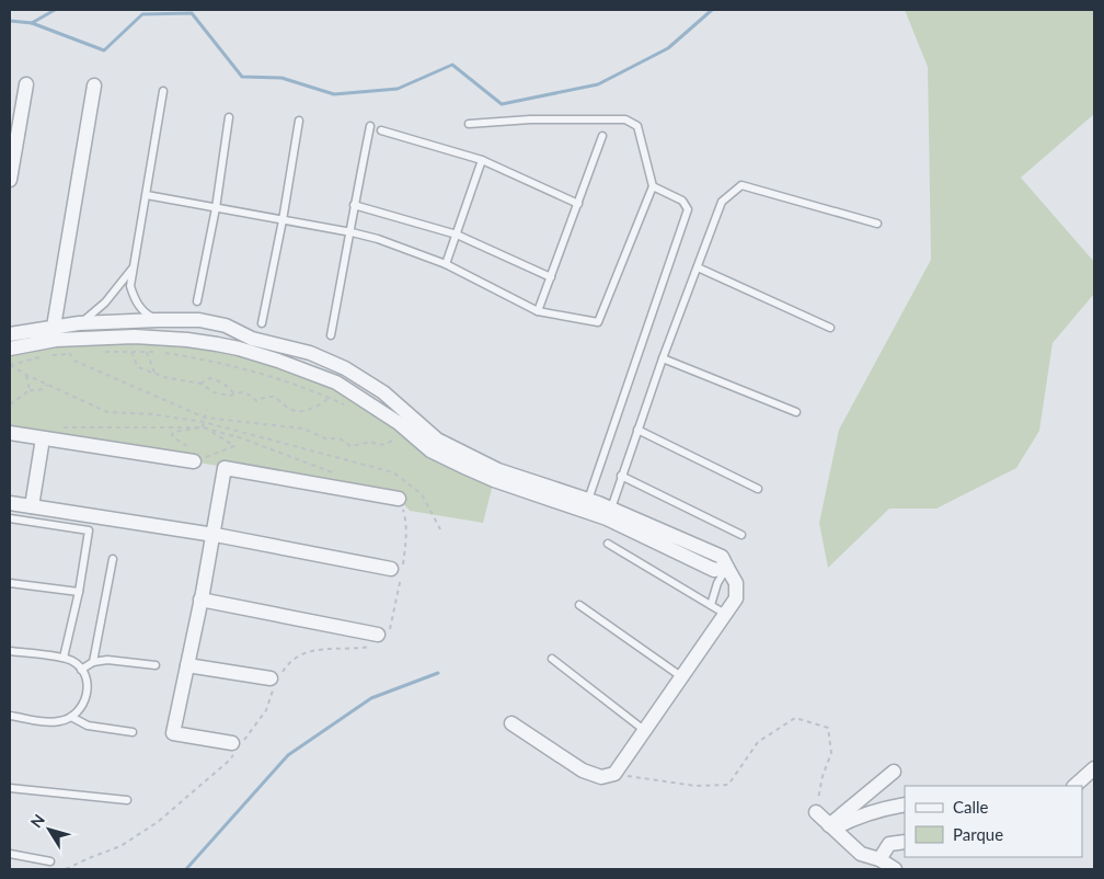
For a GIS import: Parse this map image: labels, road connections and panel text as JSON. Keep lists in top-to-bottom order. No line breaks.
{"legend":["Calle","Parque"],"north":"top left"}
